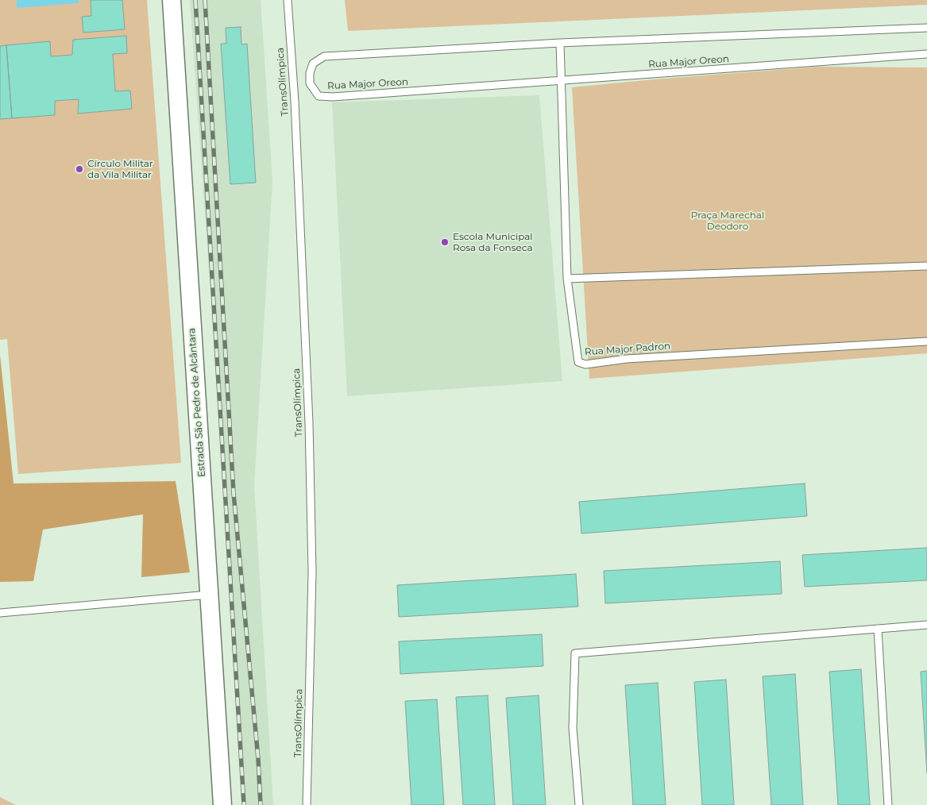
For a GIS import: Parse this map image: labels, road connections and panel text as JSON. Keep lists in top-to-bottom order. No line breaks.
{"streets":{"street":["Estrada São Pedro de Alcântara"],"lane":["Rua Major Oreon","TransOlímpica","Rua Major Padron"]},"crossings":[["Rua Major Oreon","Rua Major Padron"]],"parks":["Praça Marechal Deodoro"],"places":["Círculo Militar da Vila Militar","Escola Municipal Rosa da Fonseca"]}
